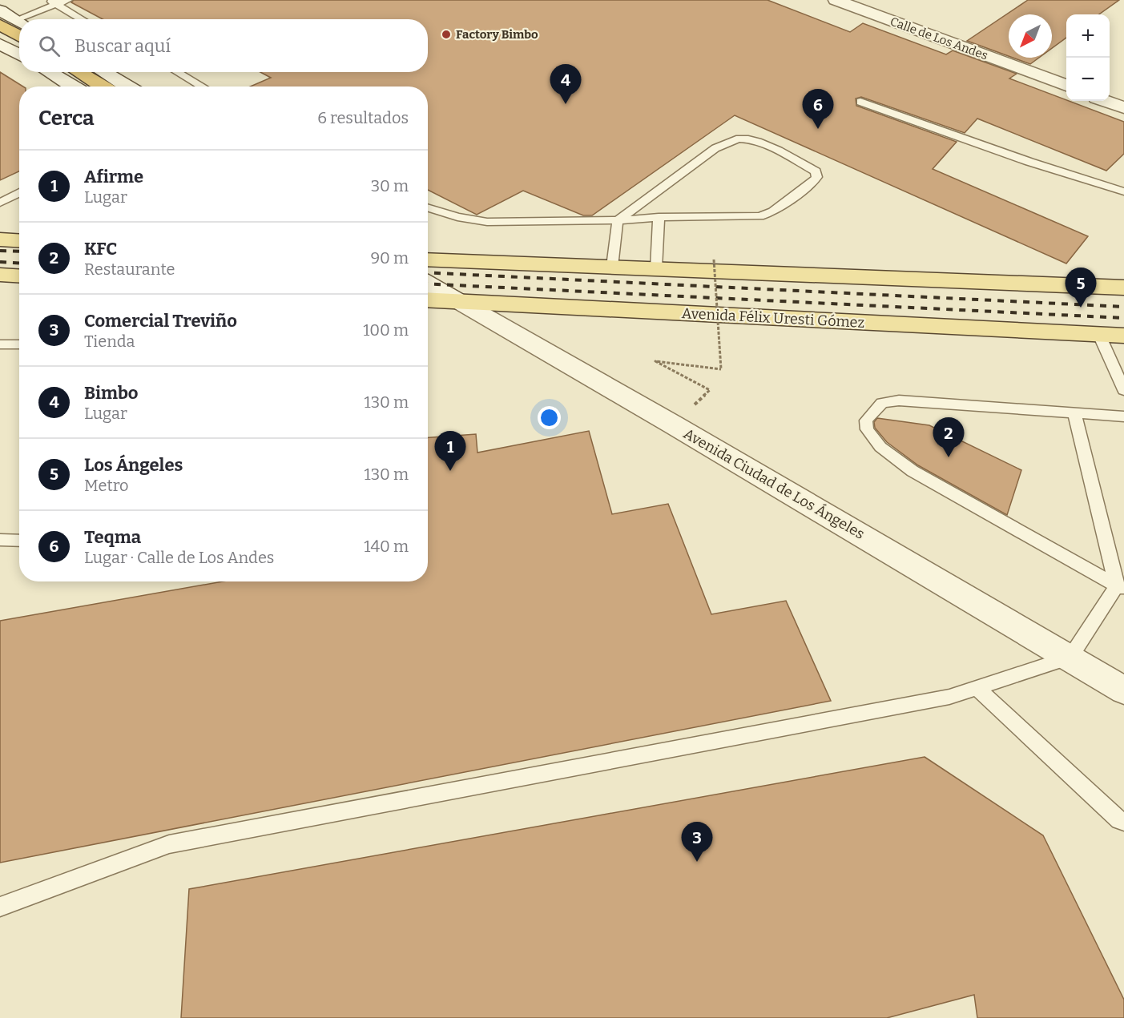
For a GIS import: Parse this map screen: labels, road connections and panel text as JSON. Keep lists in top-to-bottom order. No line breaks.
{"streets":{"main road":["Avenida Félix Uresti Gómez"],"street":["Calle de Los Andes","Avenida Ciudad de Los Ángeles"]},"crossings":[["Avenida Félix Uresti Gómez","Avenida Ciudad de Los Ángeles"]],"places":["Factory Bimbo"],"north":"bottom left","page":{"map_buttons":["+","−"],"search":"Buscar aquí","pins":["4","6","5","2","1","3"],"heading":["Cerca","6 resultados"],"list":[{"mark":"1","name":"Afirme","note":"Lugar","value":"30 m"},{"mark":"2","name":"KFC","note":"Restaurante","value":"90 m"},{"mark":"3","name":"Comercial Treviño","note":"Tienda","value":"100 m"},{"mark":"4","name":"Bimbo","note":"Lugar","value":"130 m"},{"mark":"5","name":"Los Ángeles","note":"Metro","value":"130 m"},{"mark":"6","name":"Teqma","note":"Lugar · Calle de Los Andes","value":"140 m"}]}}
